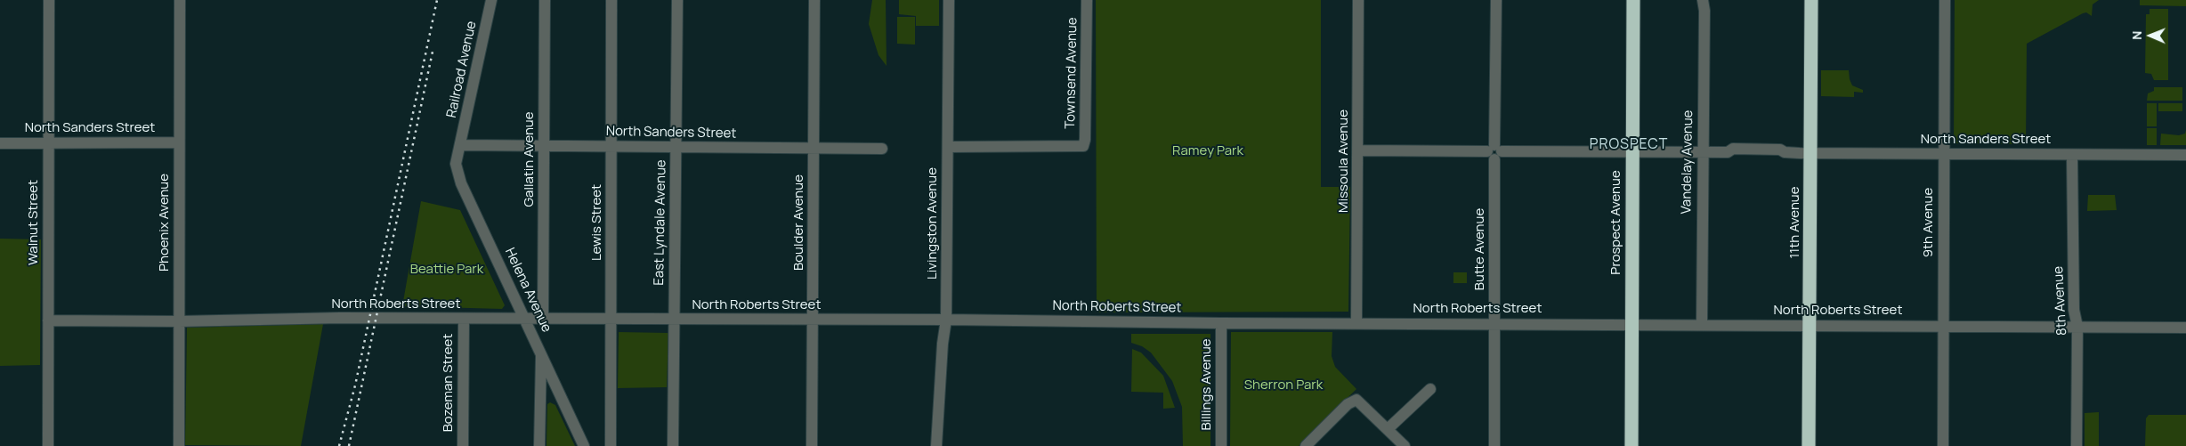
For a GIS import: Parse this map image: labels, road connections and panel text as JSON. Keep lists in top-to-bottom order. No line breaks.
{"streets":{"highway":["Prospect Avenue","11th Avenue"],"street":["Railroad Avenue","Townsend Avenue","North Sanders Street","Gallatin Avenue","Missoula Avenue","Vandelay Avenue","Walnut Street","Phoenix Avenue","Lewis Street","East Lyndale Avenue","Boulder Avenue","9th Avenue","Livingston Avenue","Butte Avenue","Helena Avenue","8th Avenue","North Roberts Street","Bozeman Street","Billings Avenue"]},"crossings":[["Railroad Avenue","North Sanders Street"],["Railroad Avenue","Helena Avenue"],["Townsend Avenue","Livingston Avenue"],["North Sanders Street","Gallatin Avenue"],["North Sanders Street","Missoula Avenue"],["North Sanders Street","Vandelay Avenue"],["North Sanders Street","Walnut Street"],["North Sanders Street","Phoenix Avenue"],["North Sanders Street","Lewis Street"],["North Sanders Street","East Lyndale Avenue"],["North Sanders Street","Boulder Avenue"],["North Sanders Street","Prospect Avenue"],["North Sanders Street","11th Avenue"],["North Sanders Street","9th Avenue"],["North Sanders Street","Butte Avenue"],["North Sanders Street","Helena Avenue"],["North Sanders Street","8th Avenue"],["Gallatin Avenue","North Roberts Street"],["Missoula Avenue","North Roberts Street"],["Vandelay Avenue","North Roberts Street"],["Walnut Street","North Roberts Street"],["Phoenix Avenue","North Roberts Street"],["Lewis Street","North Roberts Street"],["East Lyndale Avenue","North Roberts Street"],["Boulder Avenue","North Roberts Street"],["Prospect Avenue","North Roberts Street"],["11th Avenue","North Roberts Street"],["9th Avenue","North Roberts Street"],["Livingston Avenue","North Roberts Street"],["Butte Avenue","North Roberts Street"],["Helena Avenue","North Roberts Street"],["8th Avenue","North Roberts Street"],["North Roberts Street","Bozeman Street"],["North Roberts Street","Billings Avenue"]],"districts":["PROSPECT"],"parks":["Ramey Park","Beattie Park","Sherron Park"],"north":"left"}
